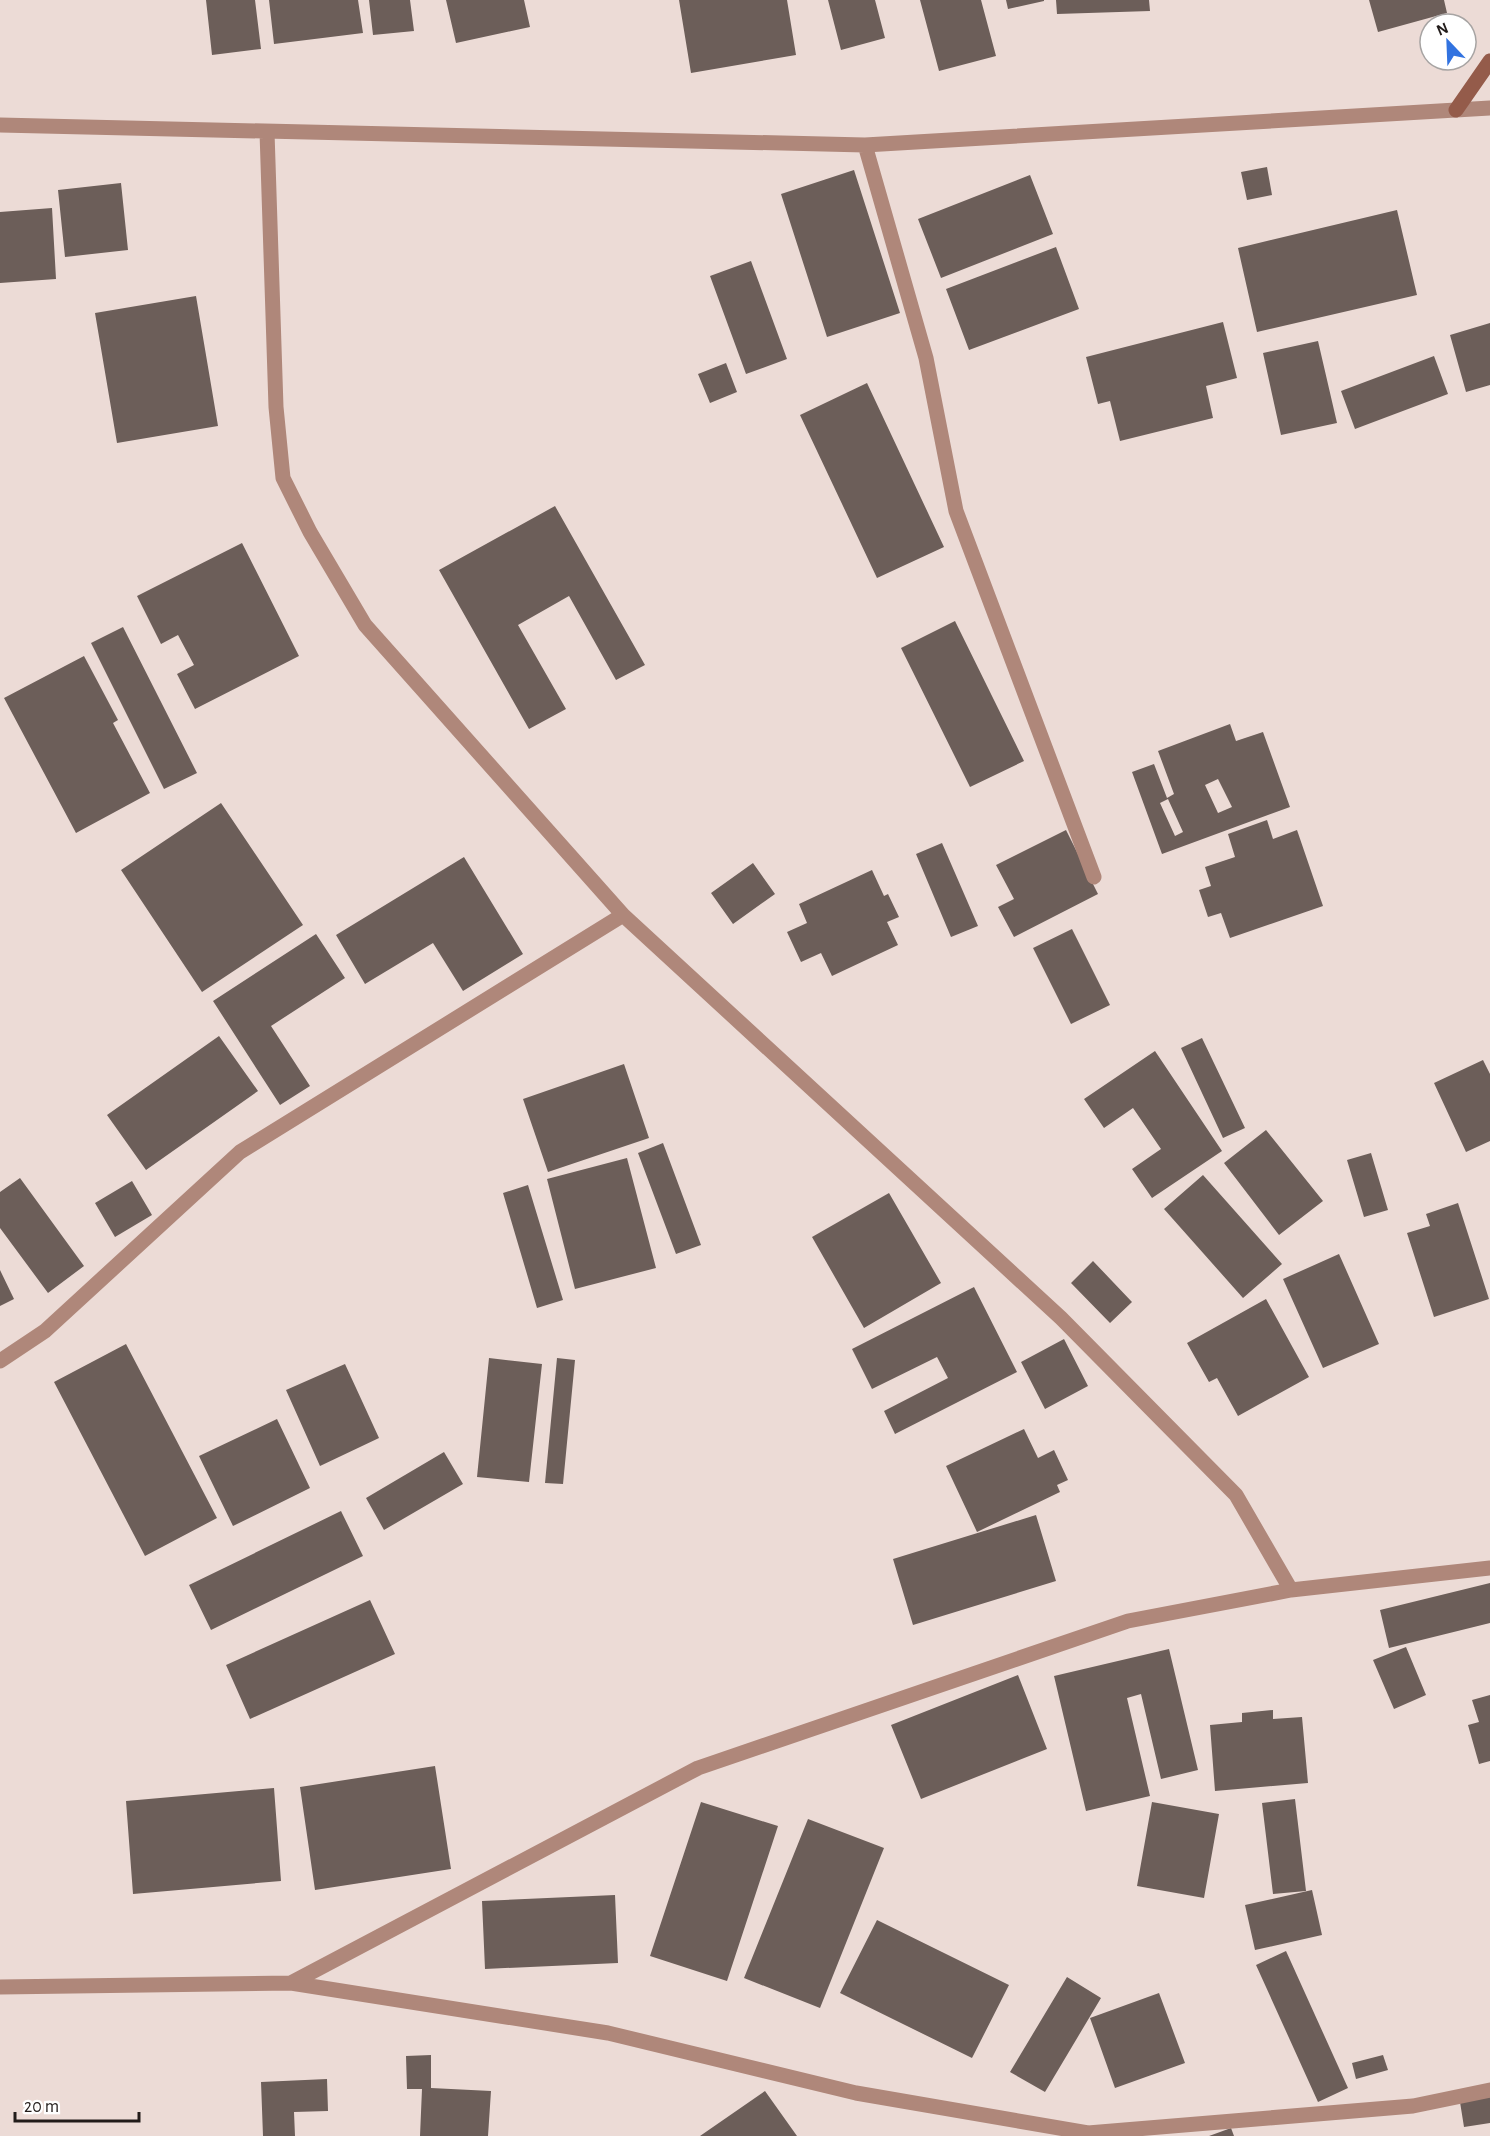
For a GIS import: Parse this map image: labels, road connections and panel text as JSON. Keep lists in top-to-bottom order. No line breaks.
{"scale_bar":"20 m","north":"top left"}
